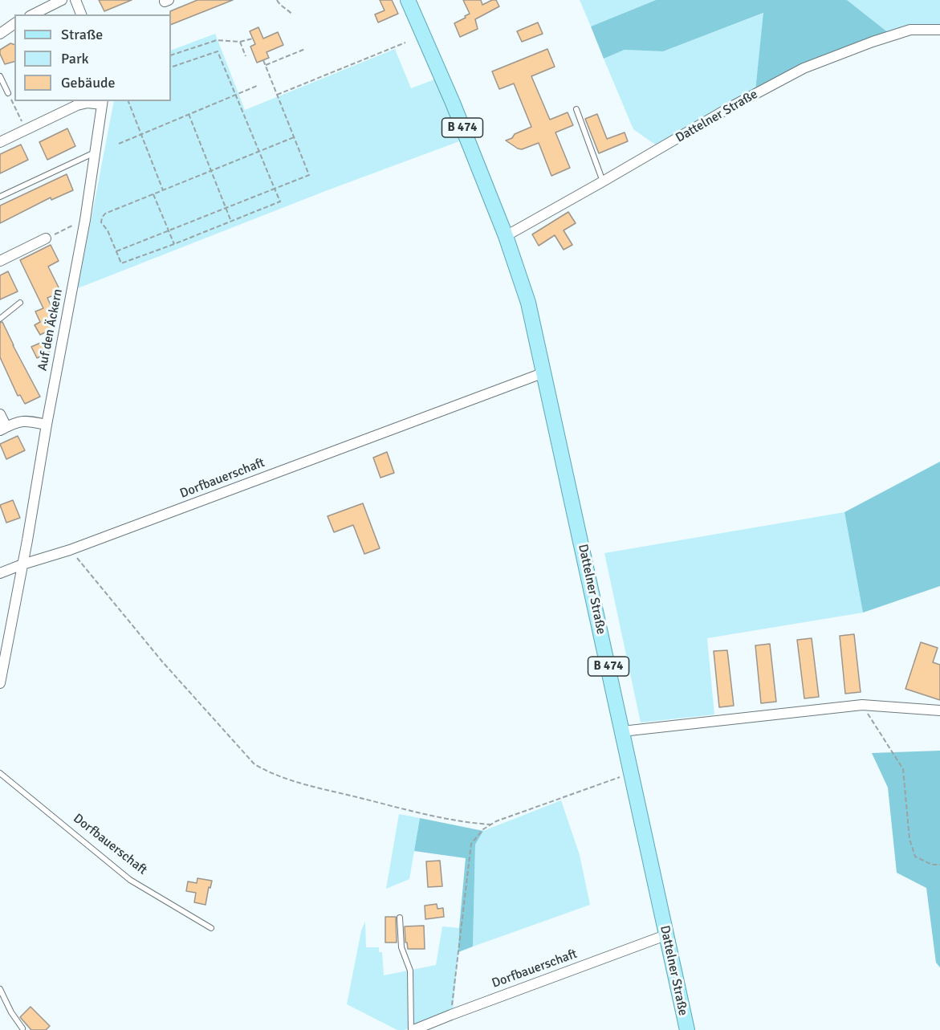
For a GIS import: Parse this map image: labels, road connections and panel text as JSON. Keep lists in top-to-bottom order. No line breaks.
{"streets":{"main road":["Dattelner Straße","B 474"],"street":["Auf den Äckern","Dorfbauerschaft"]},"crossings":[["Dattelner Straße","Dorfbauerschaft"],["Auf den Äckern","Dorfbauerschaft"]],"legend":["Straße","Park","Gebäude"]}
